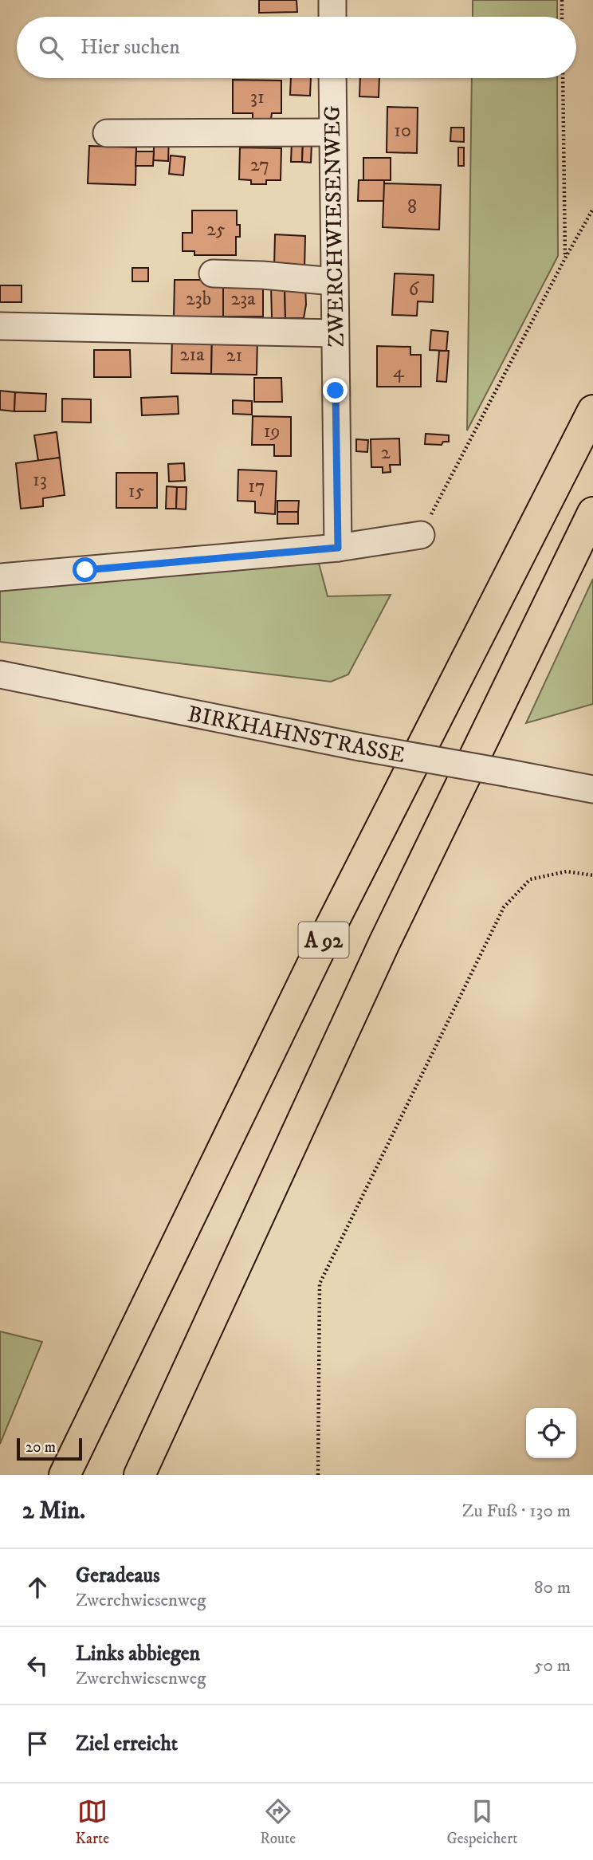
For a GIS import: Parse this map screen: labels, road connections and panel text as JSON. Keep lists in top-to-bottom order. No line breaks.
{"streets":{"highway":["A 92"],"street":["ZWERCHWIESENWEG","BIRKHAHNSTRASSE"]},"house_numbers":["31","10","27","8","25","6","23b","23a","21a","21","4","19","2","13","17","15"],"scale_bar":"20 m","page":{"search":"Hier suchen","scale":"20 m","heading":["2 Min.","Zu Fuß · 130 m"],"list":[["Geradeaus","Zwerchwiesenweg","80 m"],["Links abbiegen","Zwerchwiesenweg","50 m"],"Ziel erreicht"],"nav":["Karte","Route","Gespeichert"]}}
